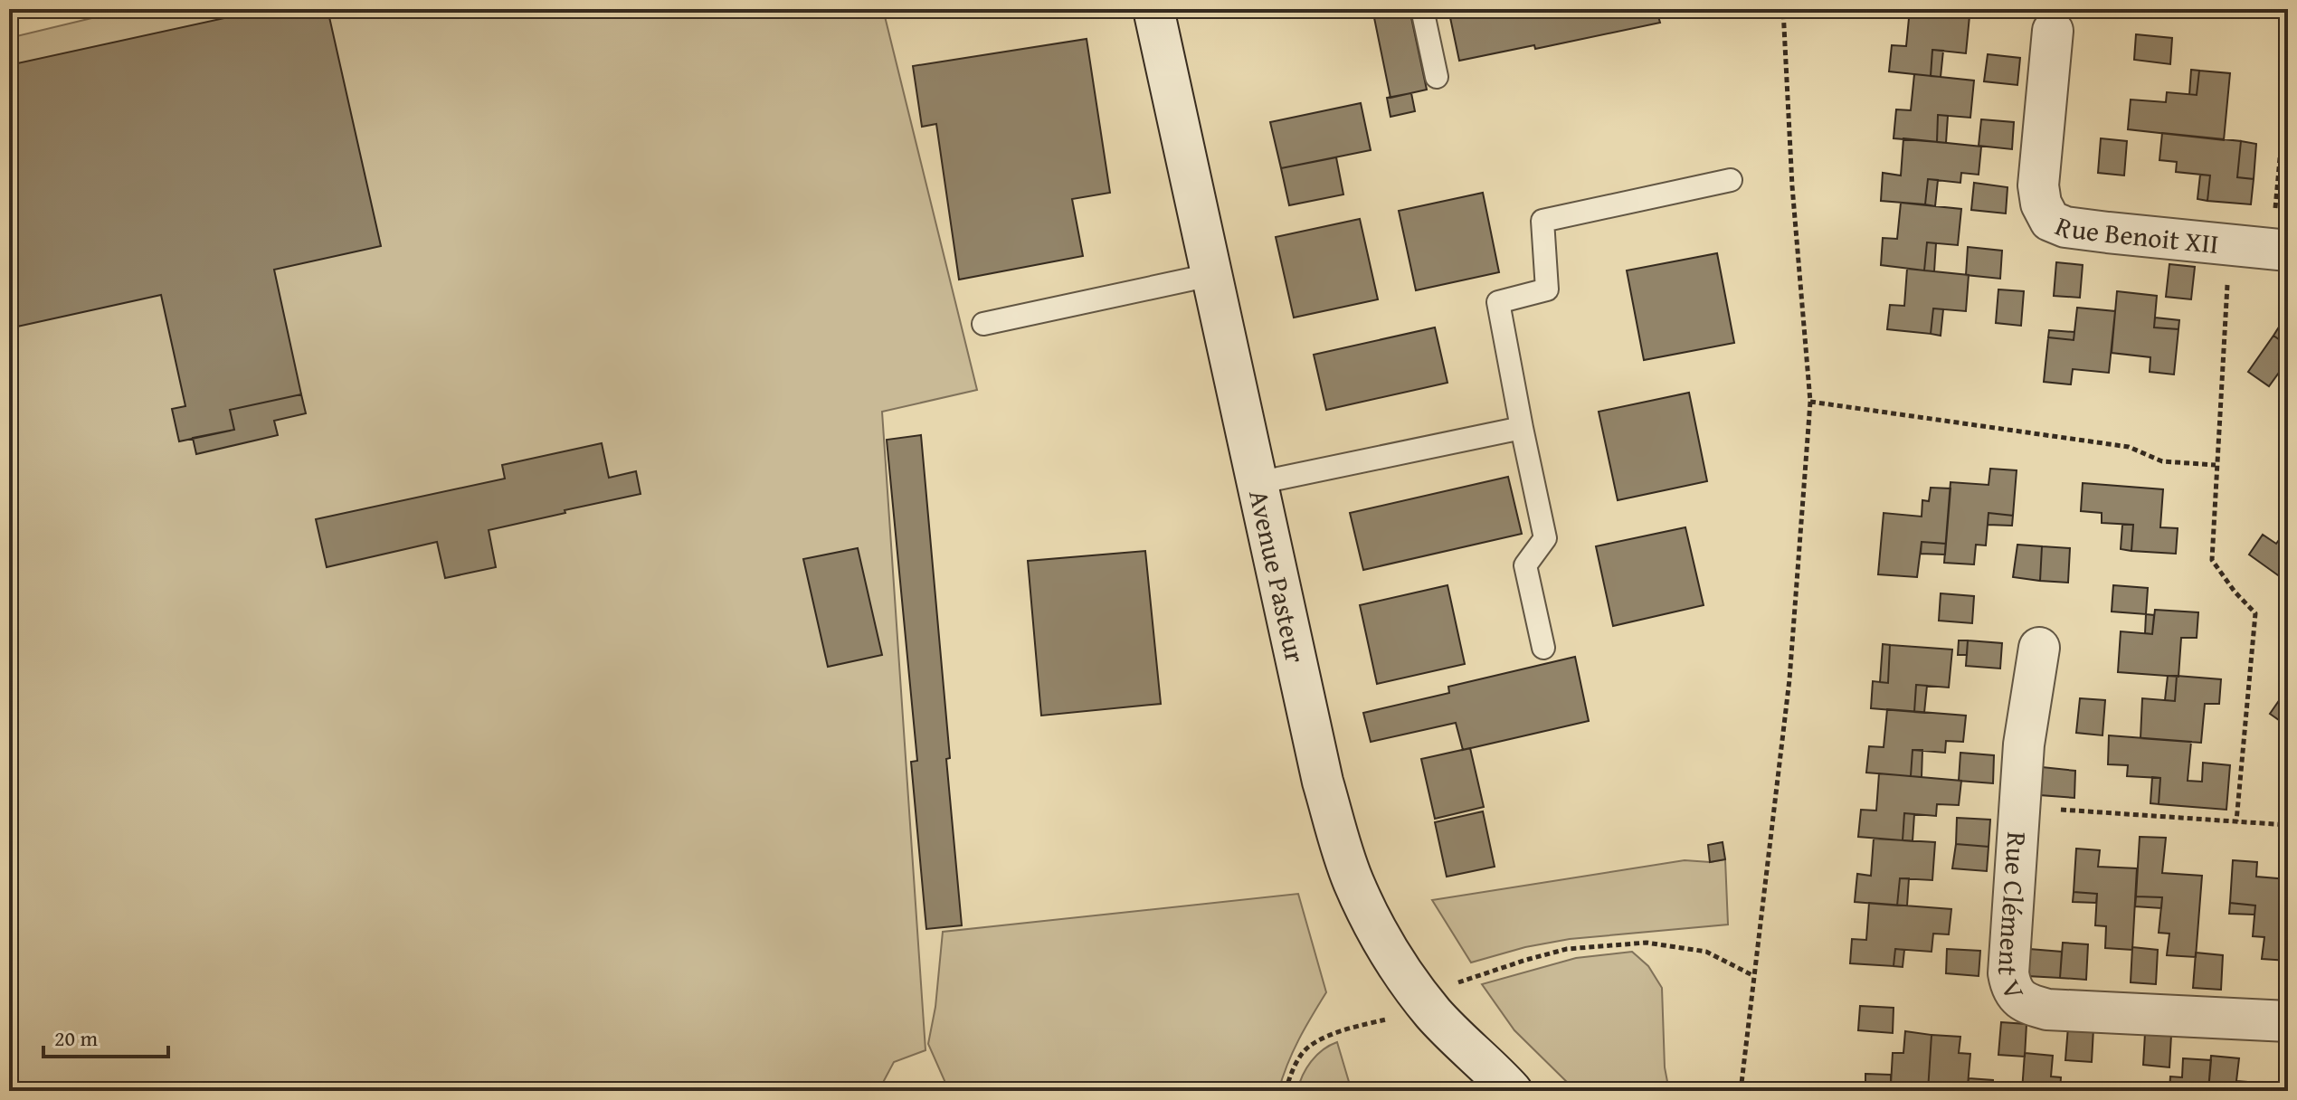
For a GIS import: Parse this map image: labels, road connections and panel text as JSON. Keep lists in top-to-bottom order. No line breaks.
{"streets":{"main road":["Rue Benoit XII","Avenue Pasteur","Rue Clément V"]},"scale_bar":"20 m"}
